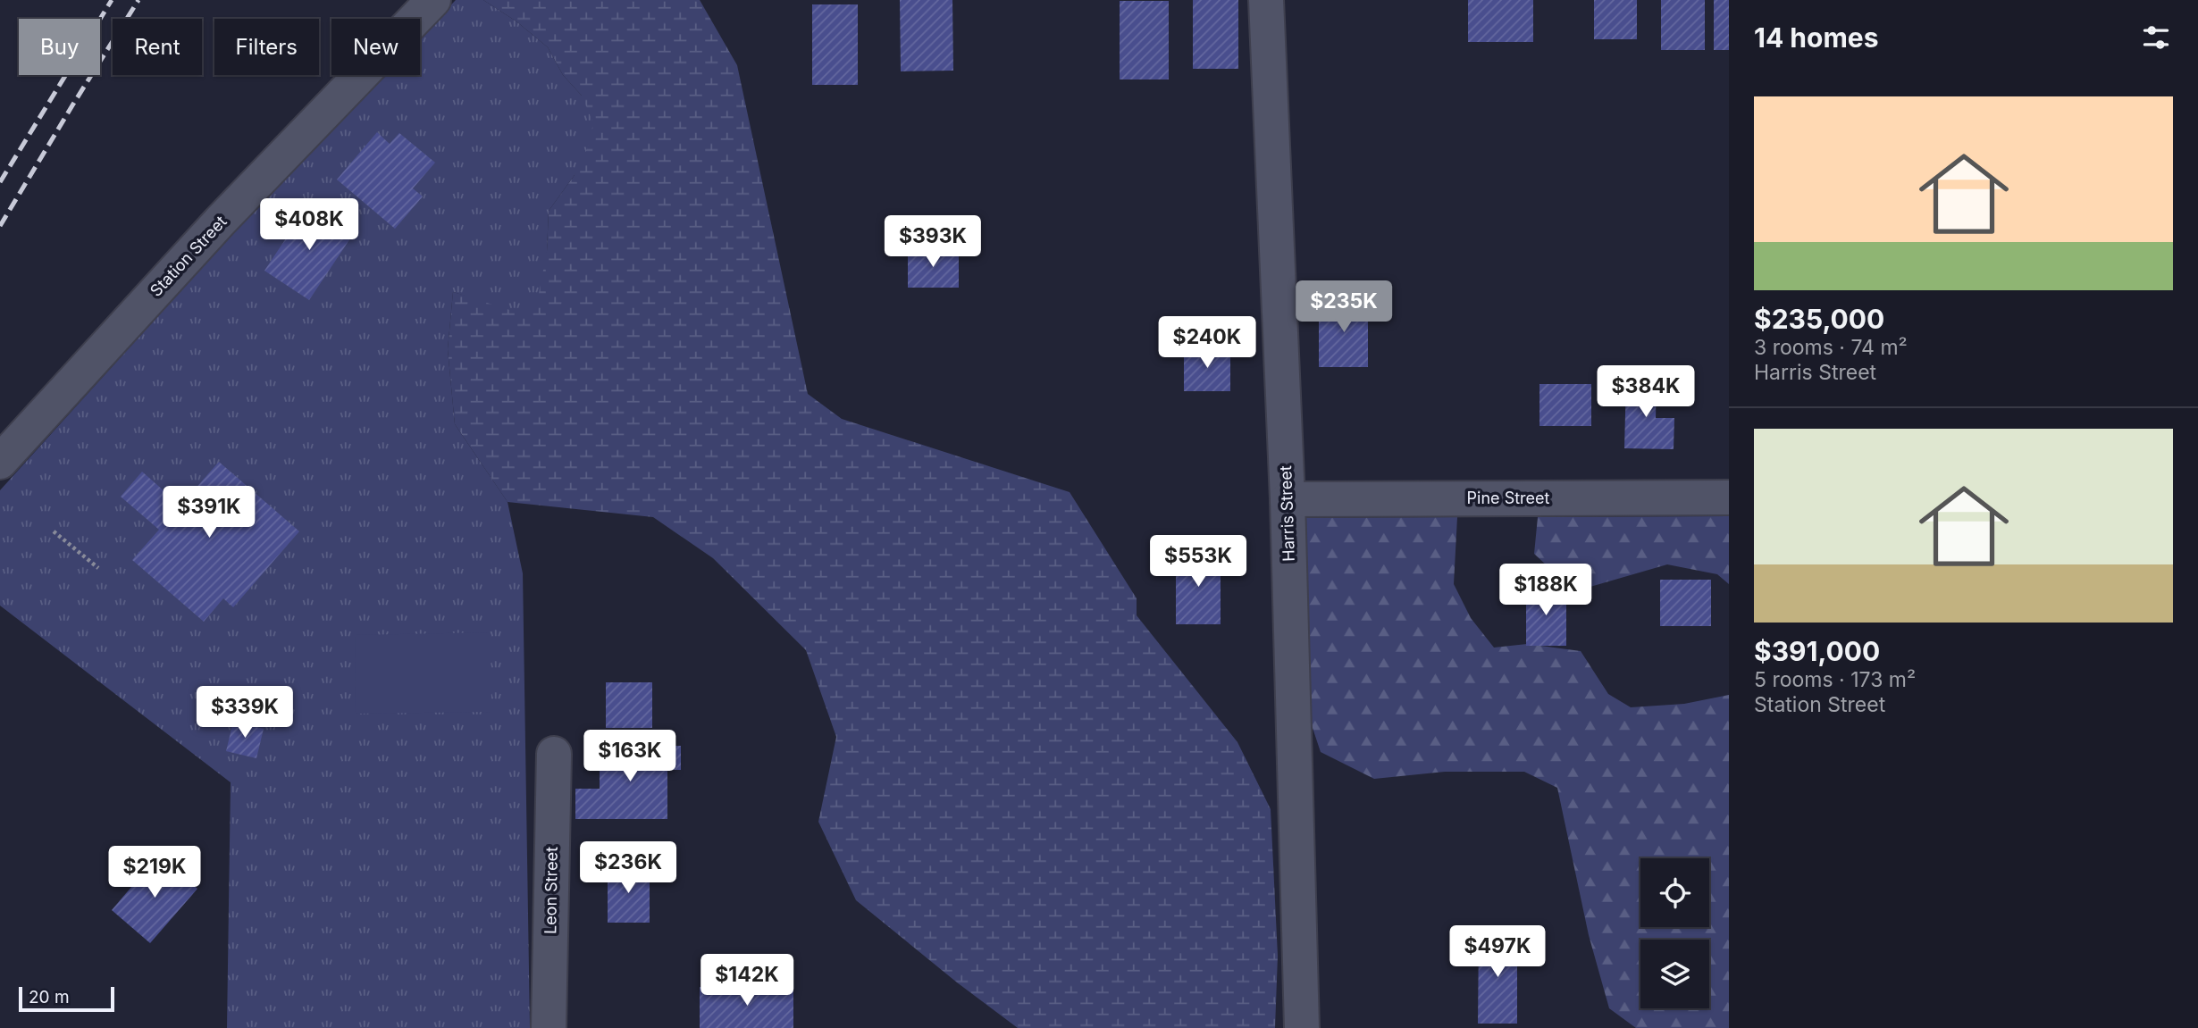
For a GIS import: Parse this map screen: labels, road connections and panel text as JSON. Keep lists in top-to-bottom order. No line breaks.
{"streets":{"street":["Station Street","Pine Street","Harris Street","Leon Street"]},"crossings":[["Pine Street","Harris Street"]],"scale_bar":"20 m","page":{"heading":"14 homes","chip":["Buy","Rent","Filters","New"],"list":[{"name":"$235,000","note":"3 rooms · 74 m² · Harris Street"},{"name":"$391,000","note":"5 rooms · 173 m² · Station Street"}],"price":["$408K","$393K","$235K","$240K","$384K","$391K","$553K","$188K","$339K","$163K","$236K","$219K","$497K","$142K"],"scale":"20 m"}}
